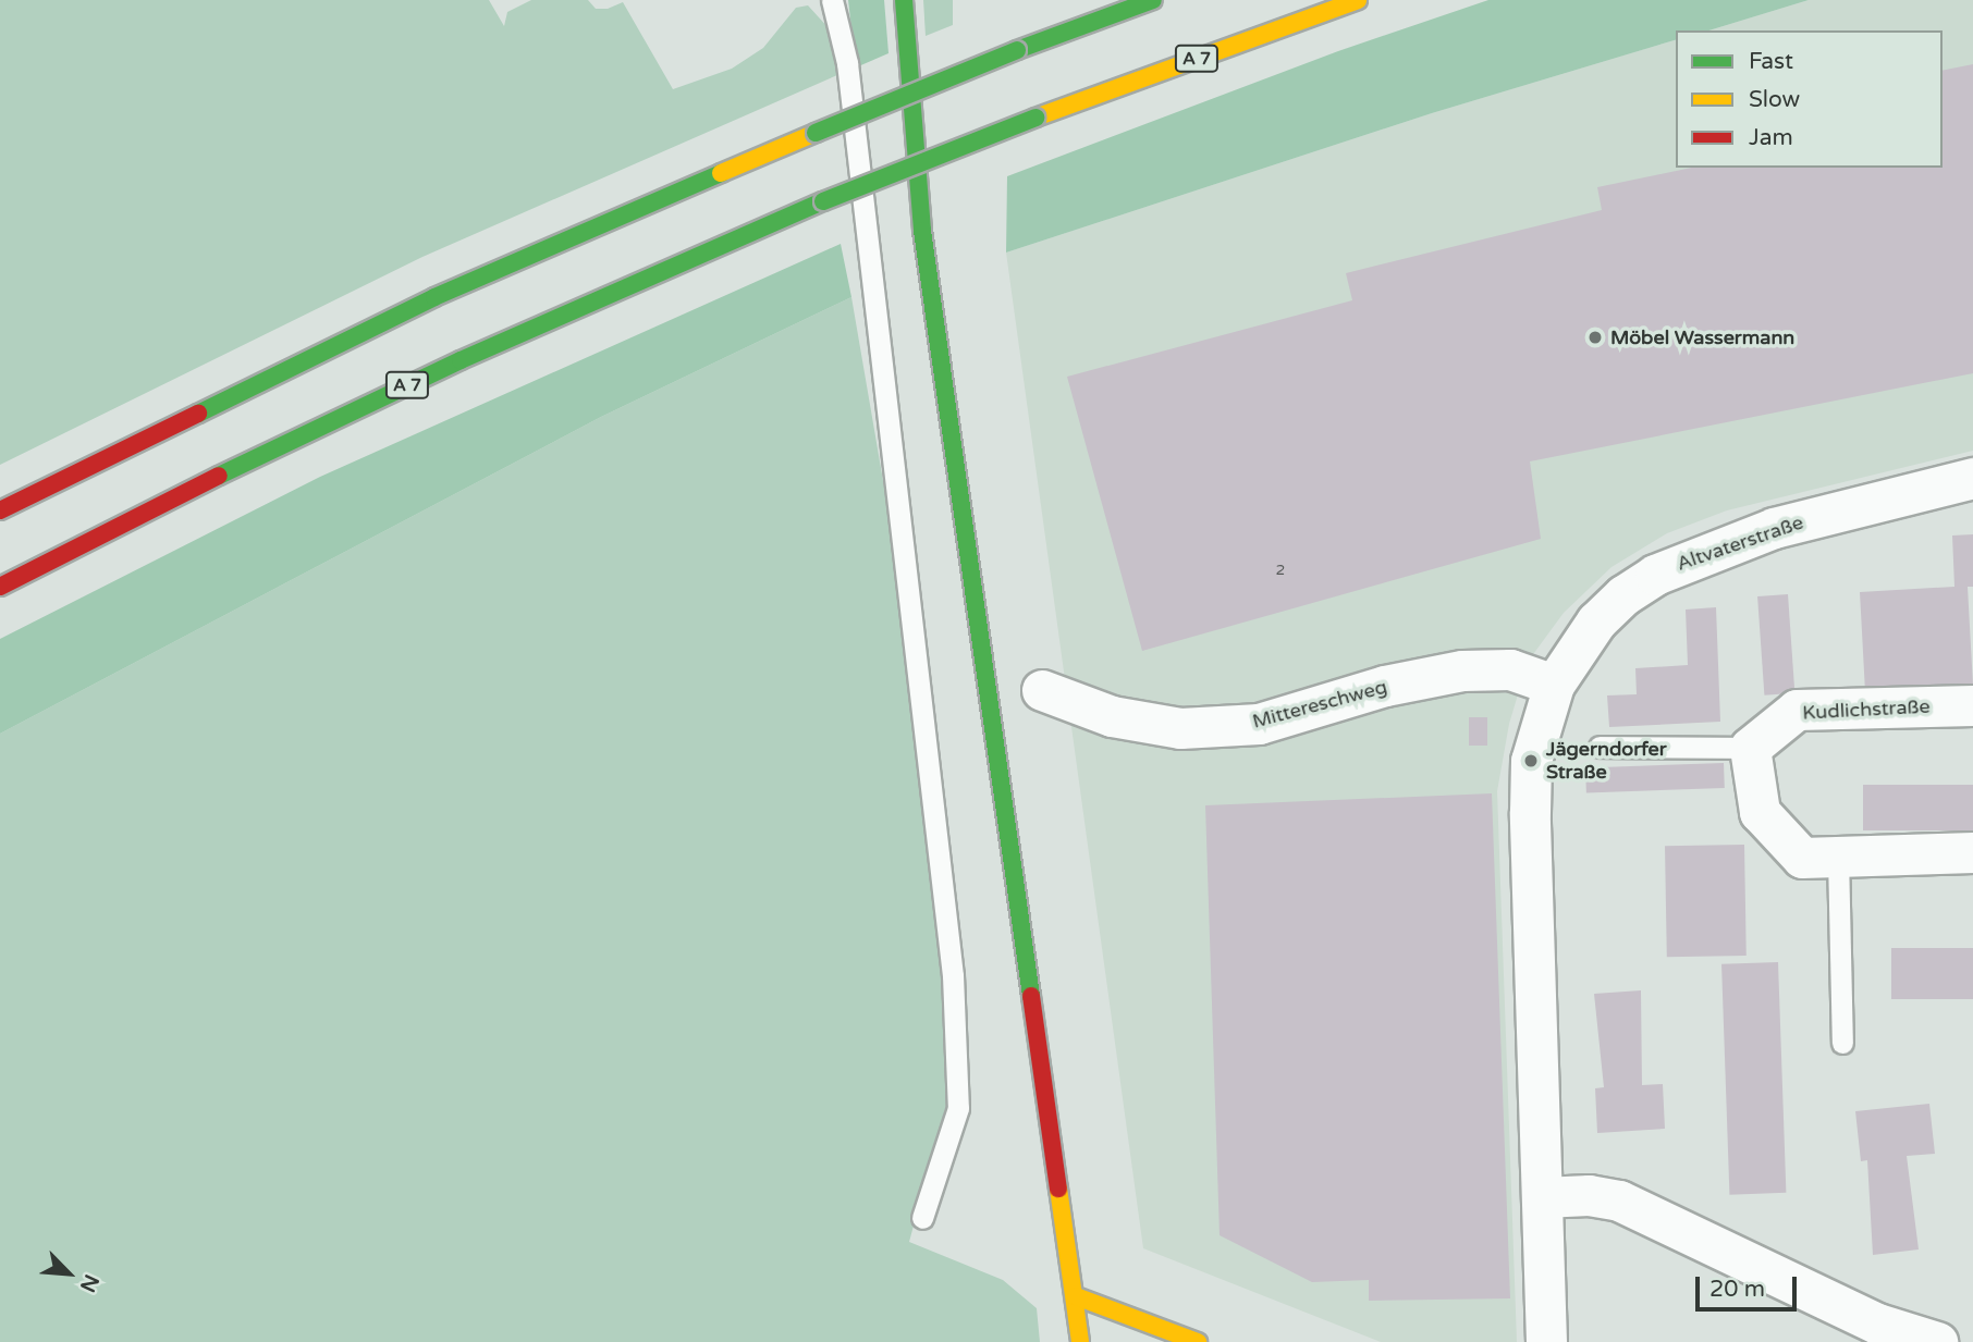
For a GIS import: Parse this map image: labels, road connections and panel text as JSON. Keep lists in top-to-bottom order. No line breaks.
{"streets":{"main road":["A 7"],"street":["Altvaterstraße","Mittereschweg","Kudlichstraße"]},"crossings":[["Altvaterstraße","Mittereschweg"]],"places":["Möbel Wassermann","Jägerndorfer Straße"],"house_numbers":["2"],"legend":["Fast","Slow","Jam"],"scale_bar":"20 m","north":"bottom right"}
